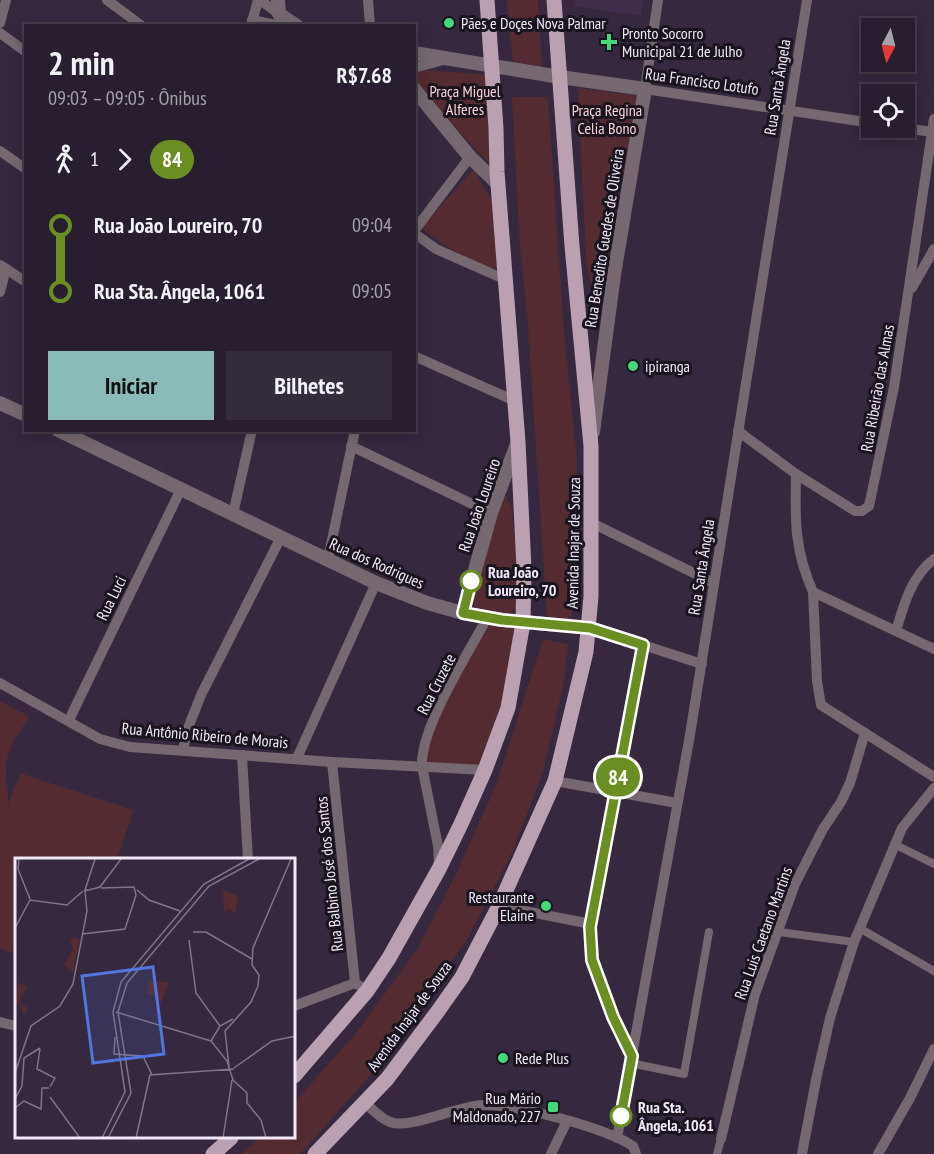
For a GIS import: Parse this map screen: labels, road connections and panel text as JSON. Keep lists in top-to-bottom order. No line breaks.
{"streets":{"main road":["Avenida Inajar de Souza"],"street":["Rua Francisco Lotufo","Rua Santa Ângela","Rua Benedito Guedes de Oliveira","Rua Ribeirão das Almas","Rua João Loureiro","Rua dos Rodrigues","Rua Luci","Rua Cruzete","Rua Antônio Ribeiro de Morais","Rua Balbino José dos Santos","Rua Luis Caetano Martins"]},"crossings":[["Rua Francisco Lotufo","Rua Santa Ângela"],["Rua Francisco Lotufo","Rua Benedito Guedes de Oliveira"],["Rua Francisco Lotufo","Avenida Inajar de Souza"],["Rua Santa Ângela","Rua Ribeirão das Almas"],["Rua Santa Ângela","Rua dos Rodrigues"],["Rua Benedito Guedes de Oliveira","Avenida Inajar de Souza"],["Rua João Loureiro","Rua dos Rodrigues"],["Avenida Inajar de Souza","Rua dos Rodrigues"],["Rua dos Rodrigues","Rua Luci"],["Rua dos Rodrigues","Rua Cruzete"],["Rua Luci","Rua Antônio Ribeiro de Morais"],["Rua Cruzete","Rua Antônio Ribeiro de Morais"],["Rua Antônio Ribeiro de Morais","Rua Balbino José dos Santos"]],"parks":["Praça Miguel Alferes","Praça Regina Celia Bono"],"places":{"other":["Pães e Doçes Nova Palmar","ipiranga","Rua João Loureiro, 70","Restaurante Elaine","Rede Plus","Rua Sta. Ângela, 1061"],"health":["Pronto Socorro Municipal 21 de Julho"],"transit":["Rua Mário Maldonado, 227"]},"lines":["bus line 84"],"north":"bottom","page":{"on_map":"84","heading":["2 min","09:03 – 09:05 · Ônibus","R$7.68"],"legs":["1","84"],"list":[{"name":"Rua João Loureiro, 70","value":"09:04"},{"name":"Rua Sta. Ângela, 1061","value":"09:05"}],"buttons":["Iniciar","Bilhetes"]}}
